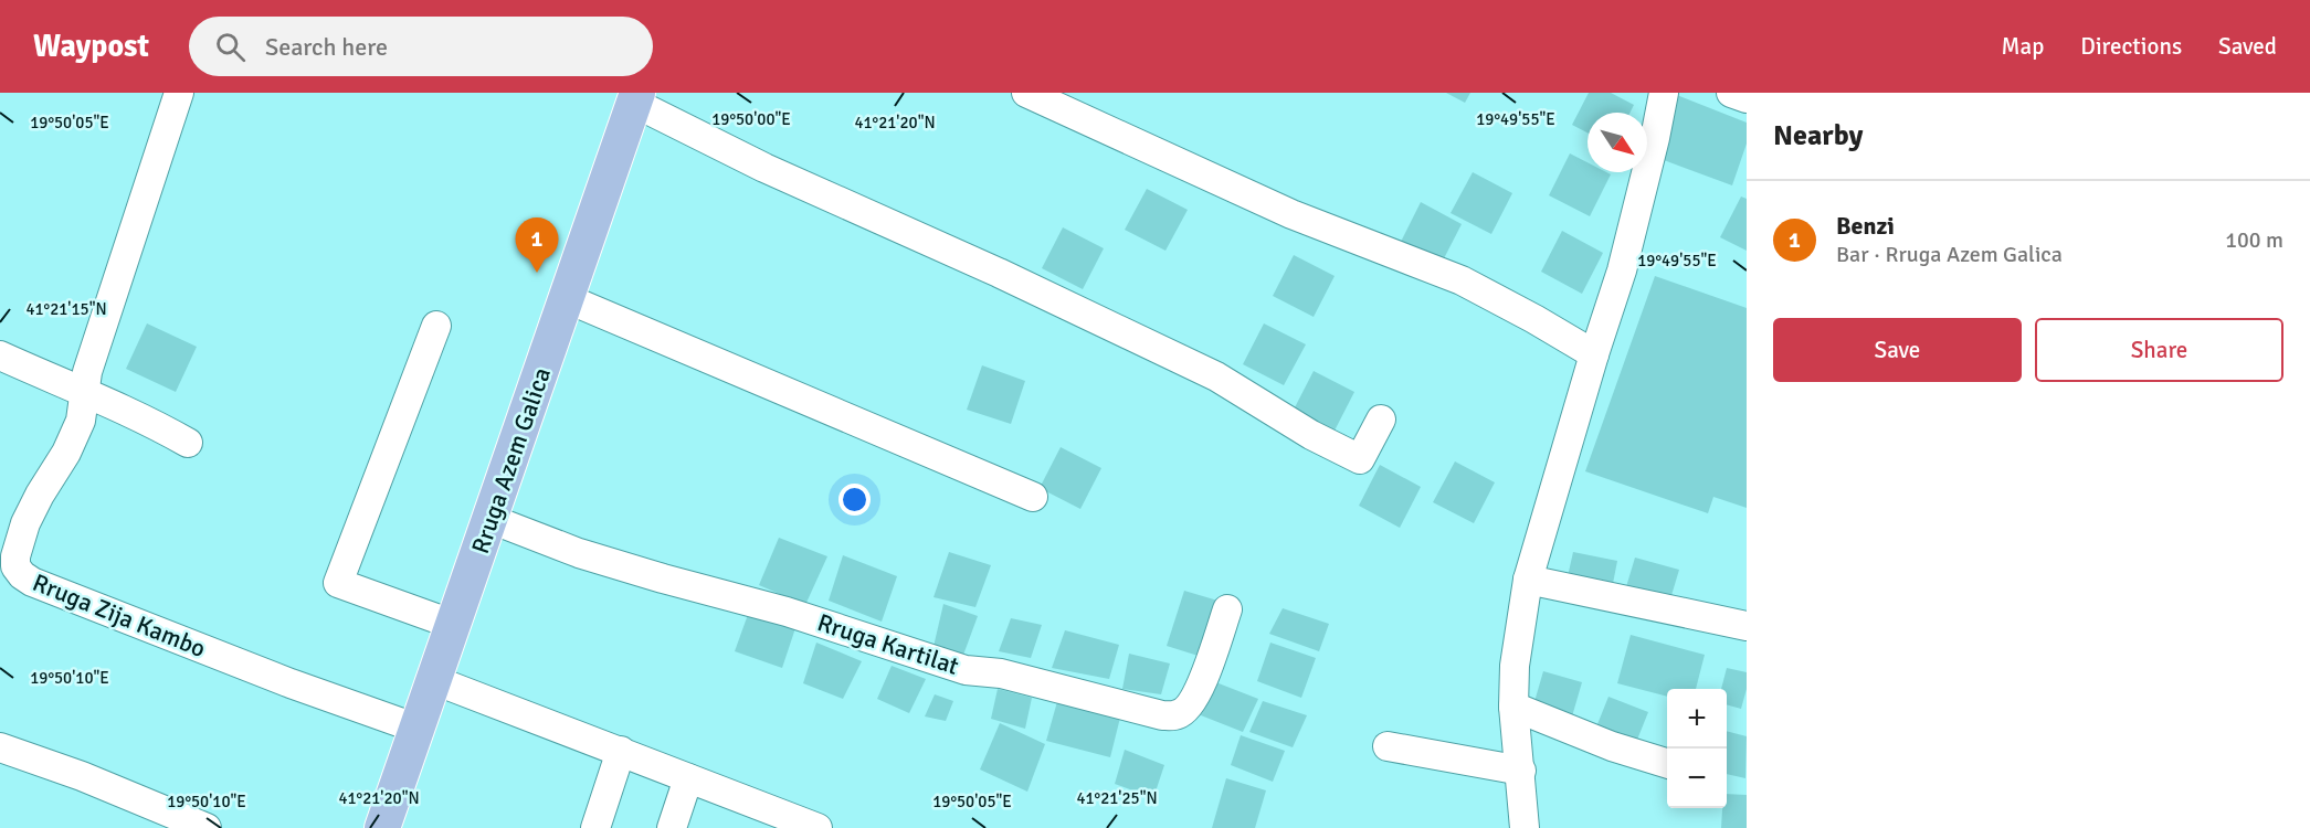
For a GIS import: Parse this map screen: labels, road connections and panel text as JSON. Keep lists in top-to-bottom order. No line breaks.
{"streets":{"main road":["Rruga Azem Galica"],"street":["Rruga Zija Kambo","Rruga Kartilat"]},"crossings":[["Rruga Azem Galica","Rruga Zija Kambo"],["Rruga Azem Galica","Rruga Kartilat"]],"north":"bottom right","page":{"header":"Waypost","search":"Search here","nav":["Map","Directions","Saved"],"heading":"Nearby","list":[{"mark":"1","name":"Benzi","note":"Bar · Rruga Azem Galica","value":"100 m"}],"pins":"1","buttons":["Save","Share"],"map_buttons":["+","−"]},"coordinates":["19°50'00\"E","19°49'55\"E","19°50'05\"E","41°21'20\"N","41°21'15\"N","19°50'10\"E","41°21'25\"N"]}
